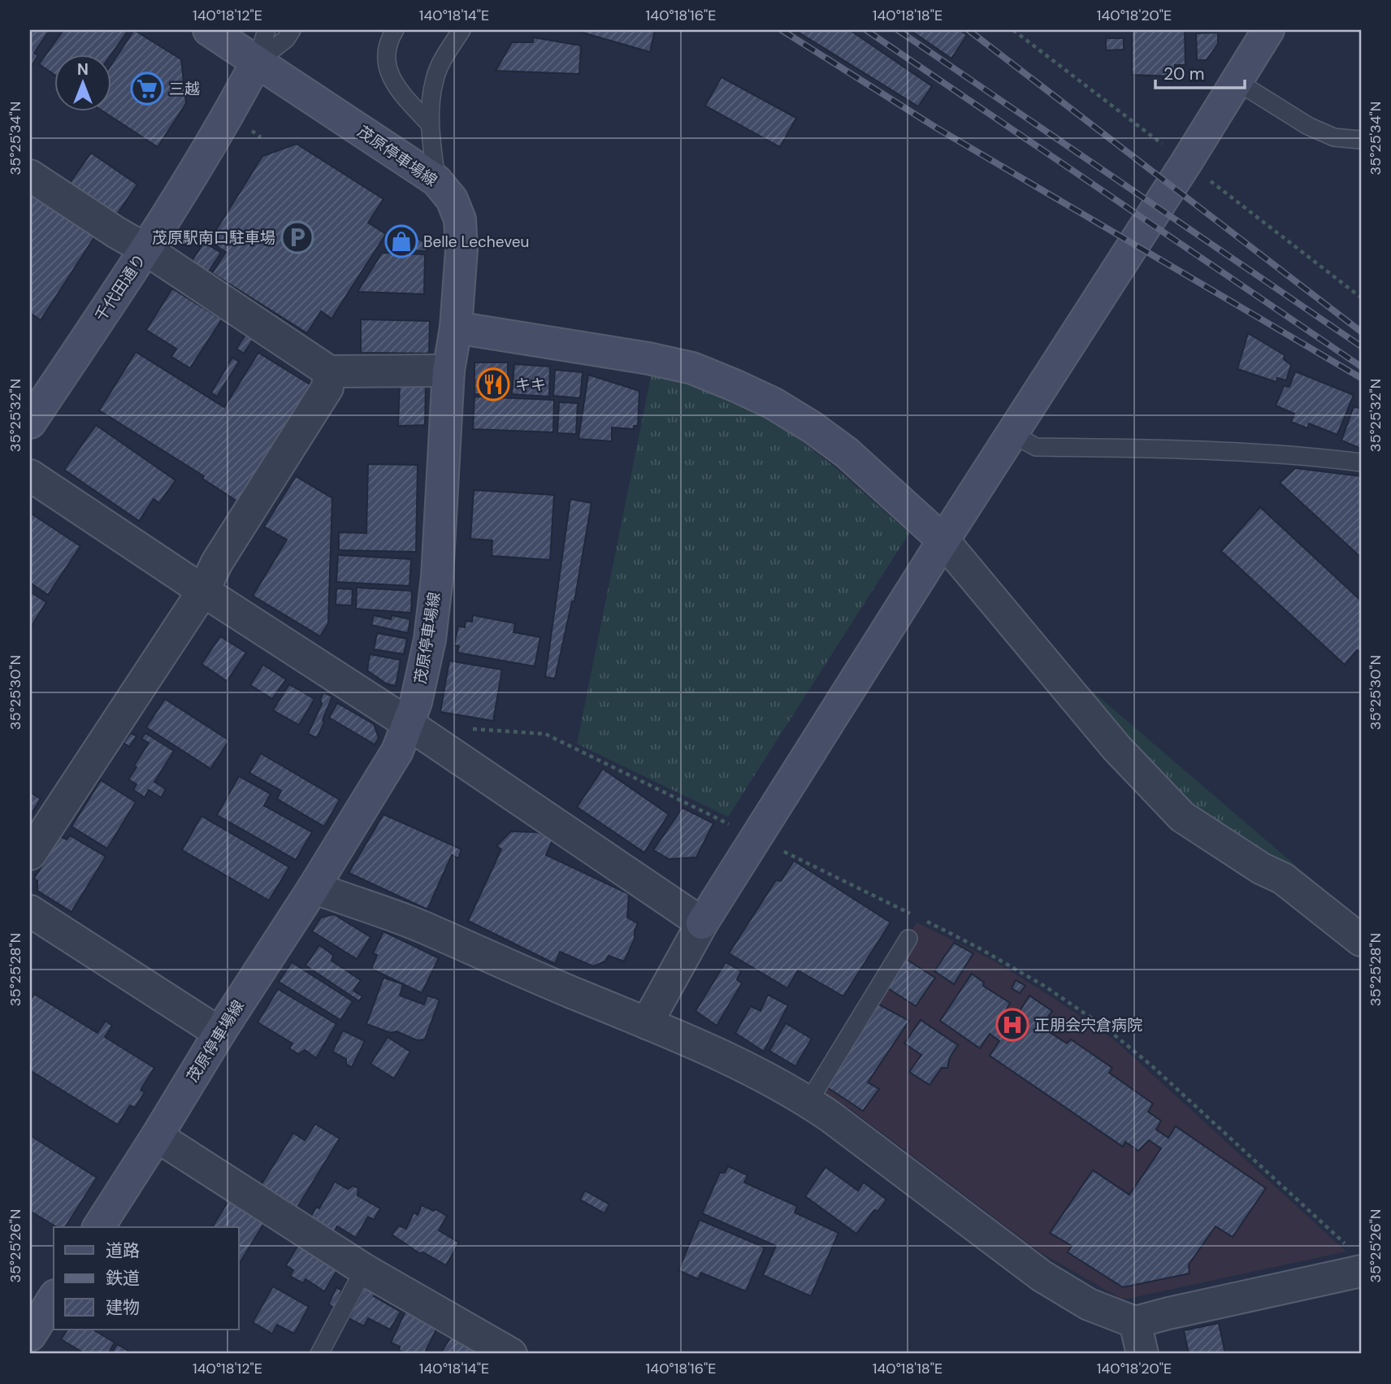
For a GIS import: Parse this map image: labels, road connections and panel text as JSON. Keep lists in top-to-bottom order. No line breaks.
{"streets":{"street":["茂原停車場線","千代田通り"]},"crossings":[["茂原停車場線","千代田通り"]],"places":{"supermarket":["三越"],"parking":["茂原駅南口駐車場"],"shop":["Belle Lecheveu"],"restaurant":["キキ"],"hospital":["正朋会宍倉病院"]},"legend":["道路","鉄道","建物"],"scale_bar":"20 m","north":"top","coordinates":["140°18'12\"E","140°18'14\"E","140°18'16\"E","140°18'18\"E","140°18'20\"E","35°25'34\"N","35°25'32\"N","35°25'30\"N","35°25'28\"N","35°25'26\"N"]}
